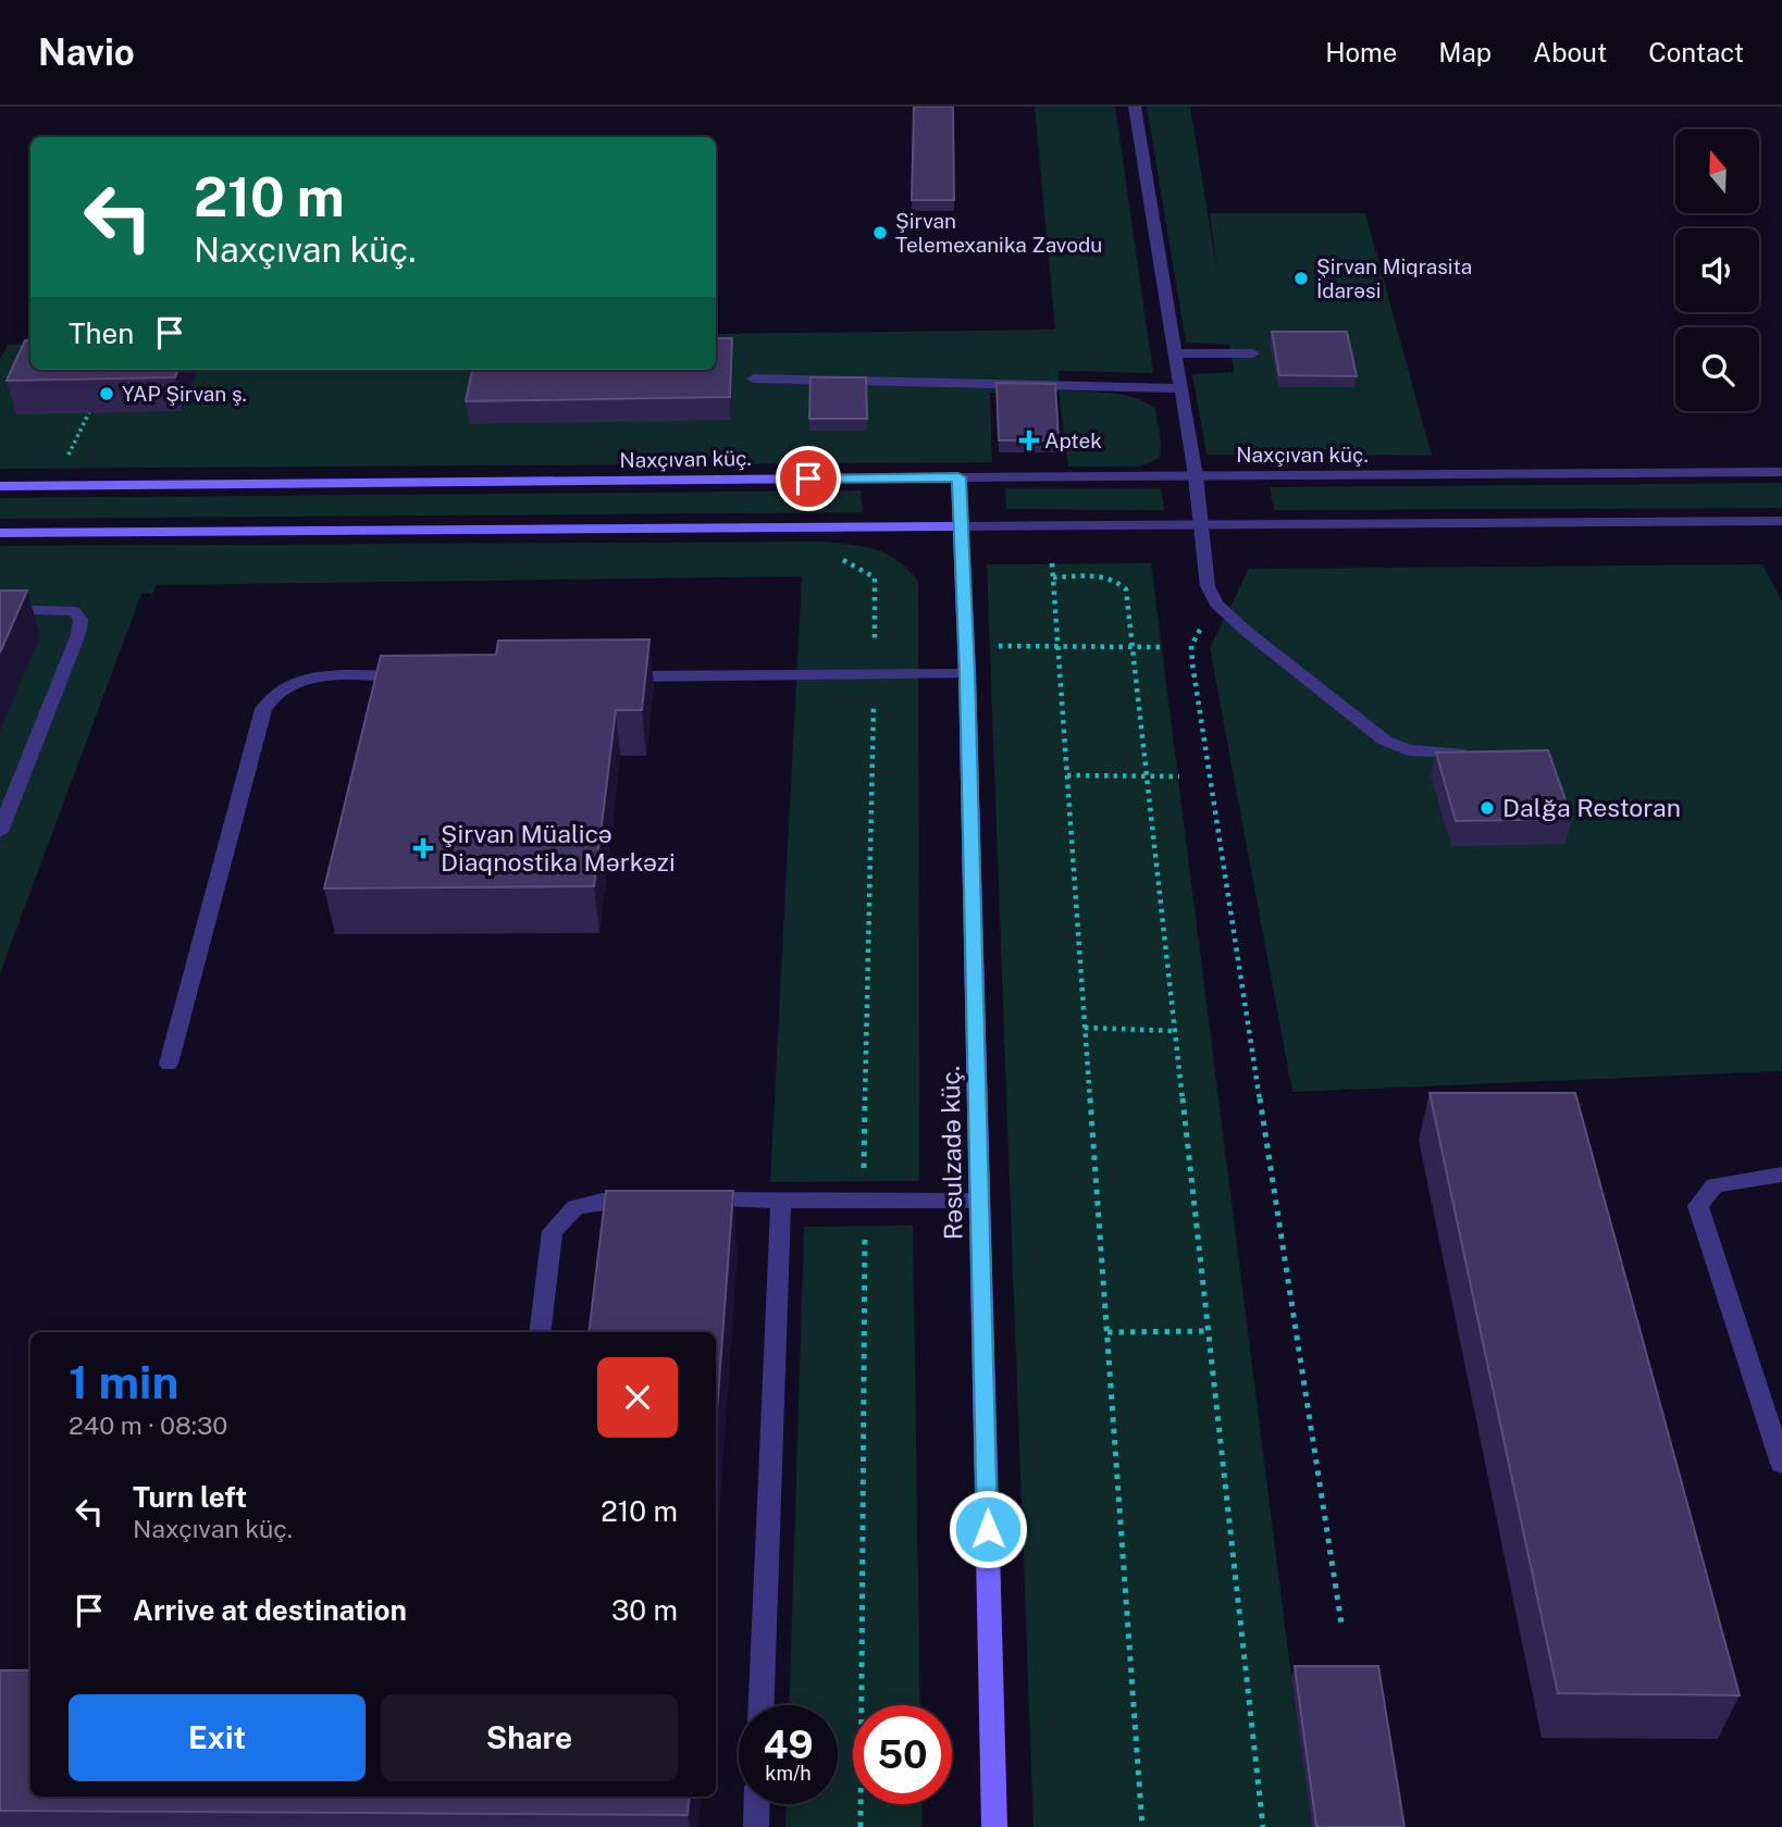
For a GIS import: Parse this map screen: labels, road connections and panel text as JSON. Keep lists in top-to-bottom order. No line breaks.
{"streets":{"main road":["Naxçıvan küç.","Rəsulzadə küç."]},"crossings":[["Naxçıvan küç.","Rəsulzadə küç."]],"places":{"other":["Şirvan Telemexanika Zavodu","Şirvan Miqrasita İdarəsi","YAP Şirvan ş.","Dalğa Restoran"],"health":["Aptek","Şirvan Müalicə Diaqnostika Mərkəzi"]},"north":"top","page":{"header":"Navio","nav":["Home","Map","About","Contact"],"turn":["210 m","Naxçıvan küç."],"then":"Then","heading":["1 min","240 m · 08:30"],"list":[{"name":"Turn left","note":"Naxçıvan küç.","value":"210 m"},{"name":"Arrive at destination","value":"30 m"}],"buttons":["Exit","Share"],"speed":"49 km/h","limit":"50"}}
